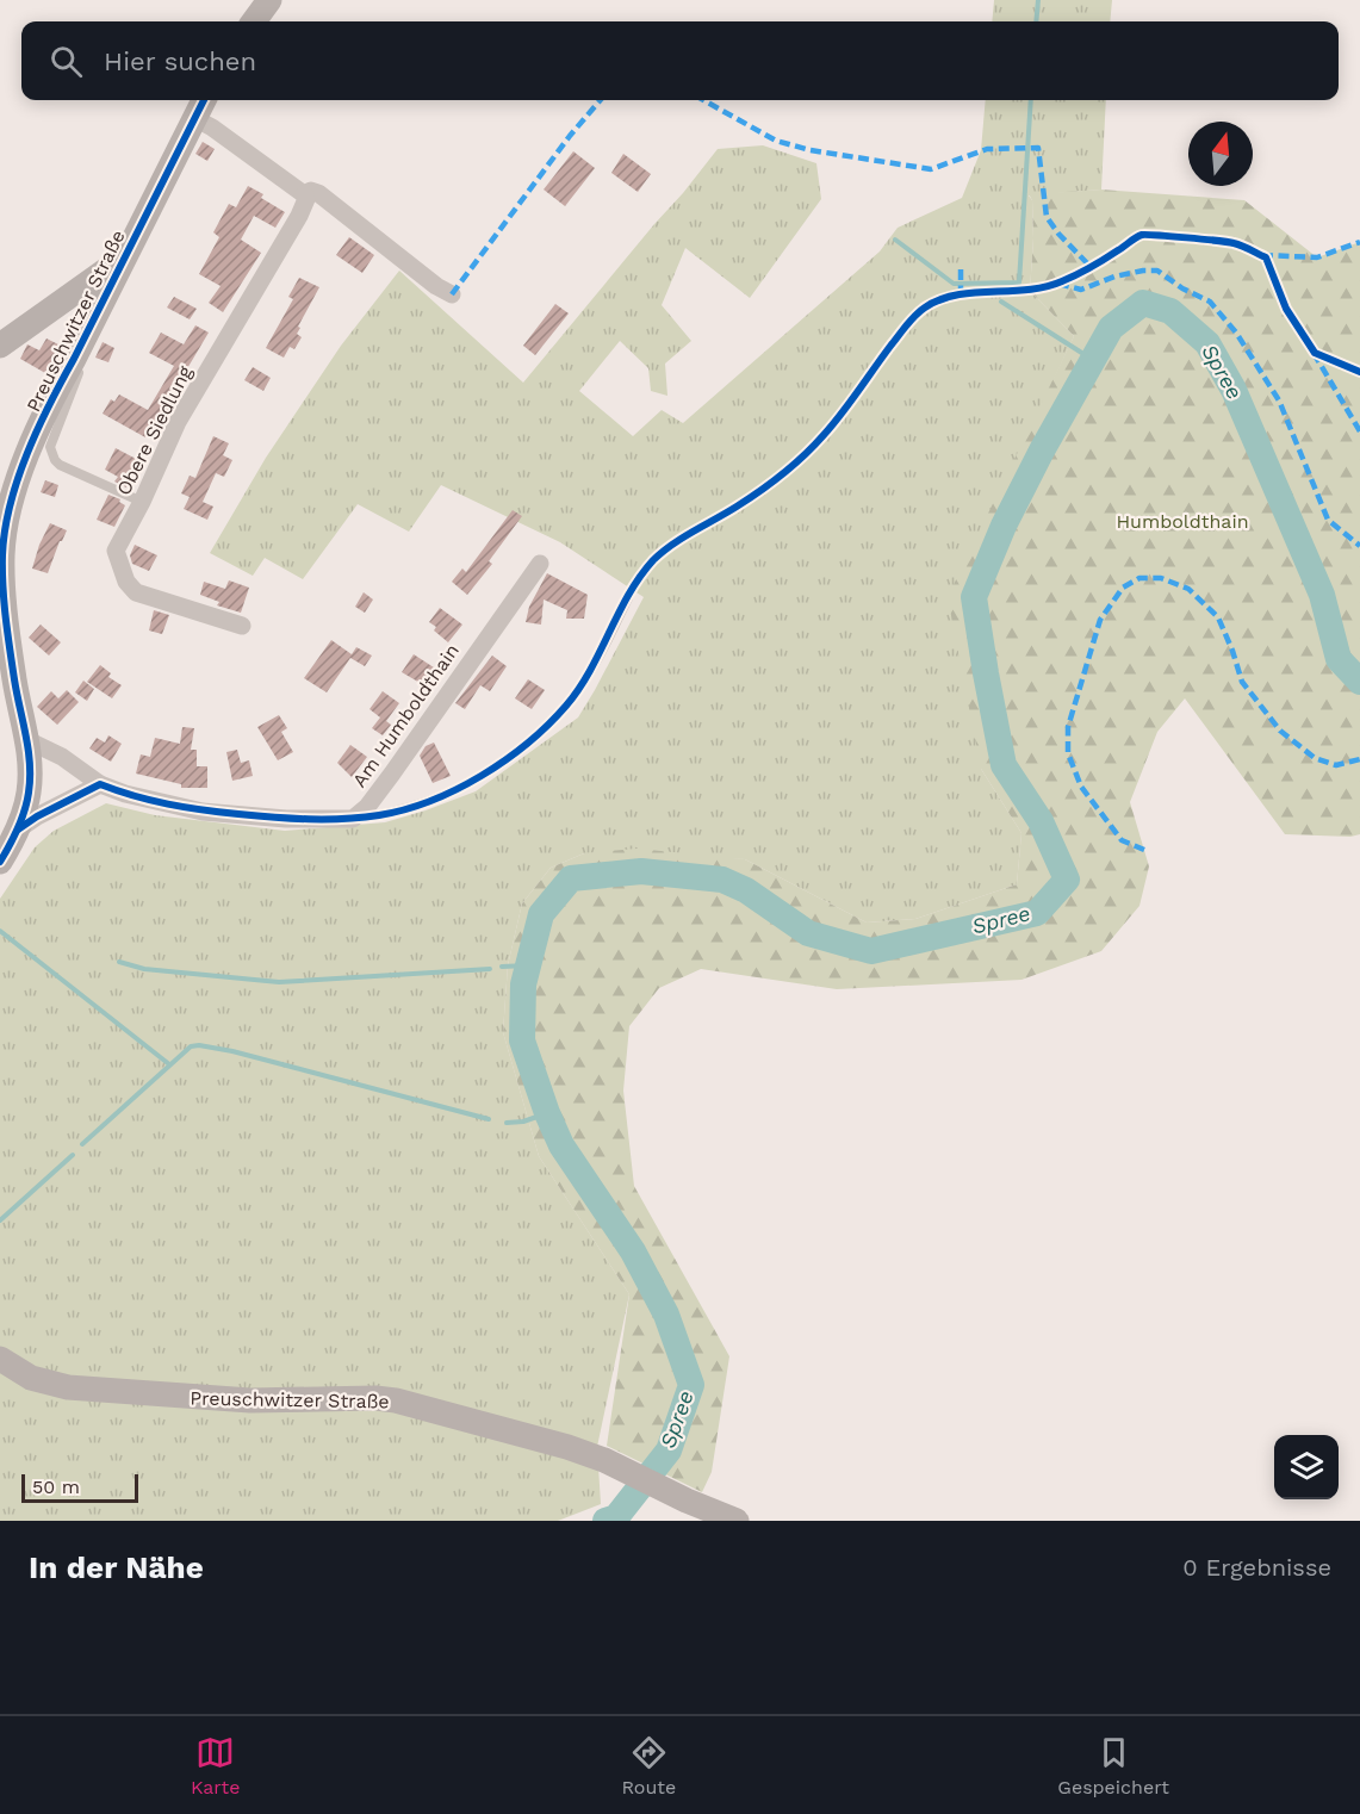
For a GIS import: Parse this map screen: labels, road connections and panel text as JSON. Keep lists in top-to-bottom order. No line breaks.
{"streets":{"street":["Preuschwitzer Straße","Obere Siedlung","Am Humboldthain"]},"water":["Spree"],"parks":["Humboldthain"],"scale_bar":"50 m","north":"top","page":{"search":"Hier suchen","scale":"50 m","heading":["In der Nähe","0 Ergebnisse"],"nav":["Karte","Route","Gespeichert"]}}
